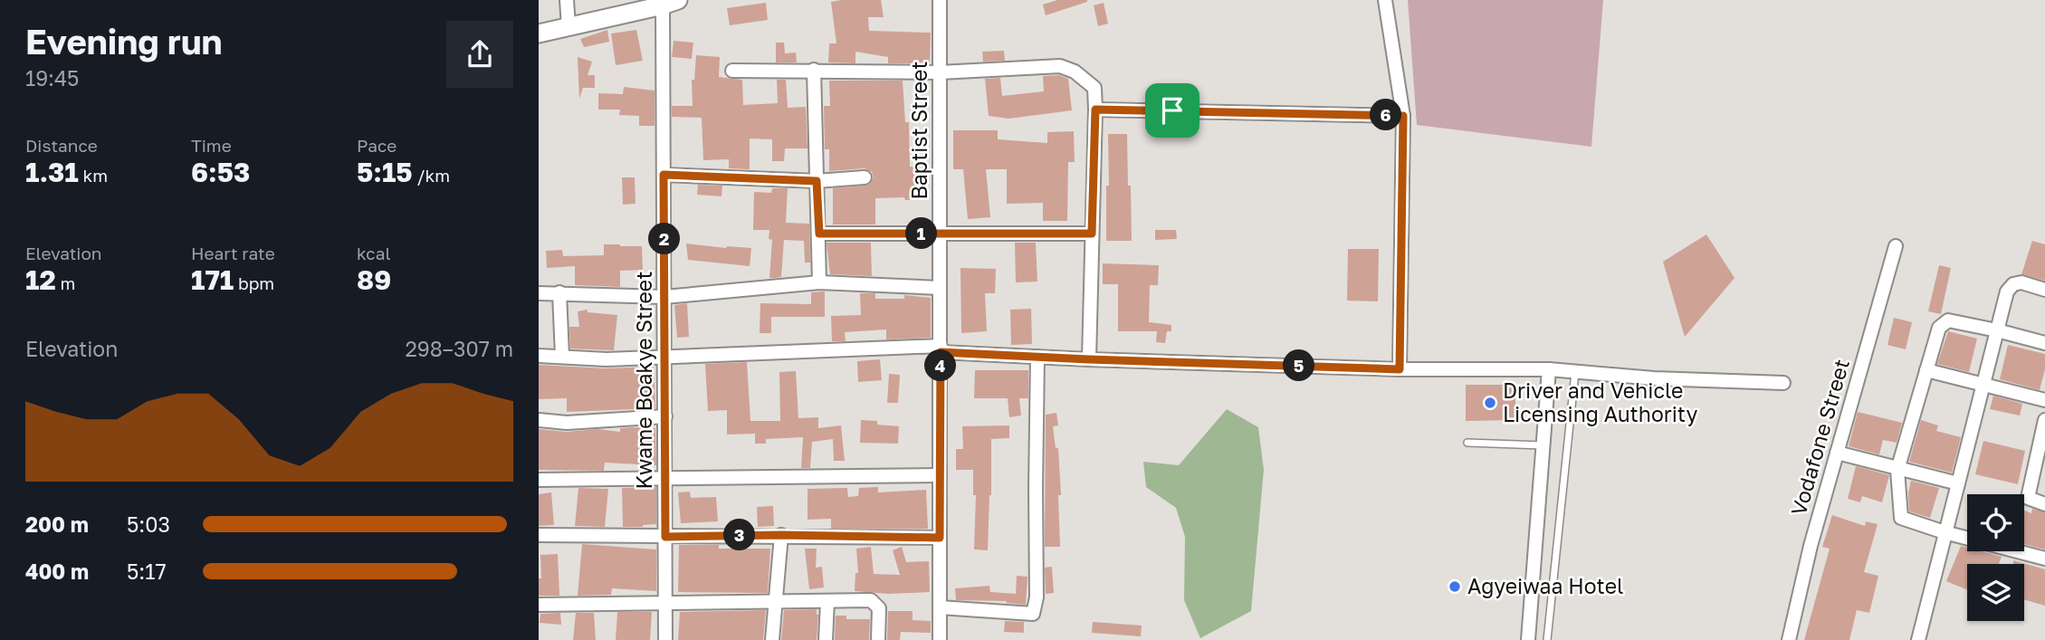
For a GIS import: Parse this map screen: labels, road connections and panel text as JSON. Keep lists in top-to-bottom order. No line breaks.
{"streets":{"street":["Baptist Street","Kwame Boakye Street","Vodafone Street"]},"places":["Driver and Vehicle Licensing Authority","Agyeiwaa Hotel"],"page":{"heading":["Evening run","19:45"],"pins":["6","1","2","4","5","3"],"stats":[["Distance","1.31 km"],["Time","6:53"],["Pace","5:15 /km"],["Elevation","12 m"],["Heart rate","171 bpm"],["kcal","89"]],"chart":["Elevation","298–307 m"],"list":[{"name":"200 m","note":"5:03"},{"name":"400 m","note":"5:17"}]}}
